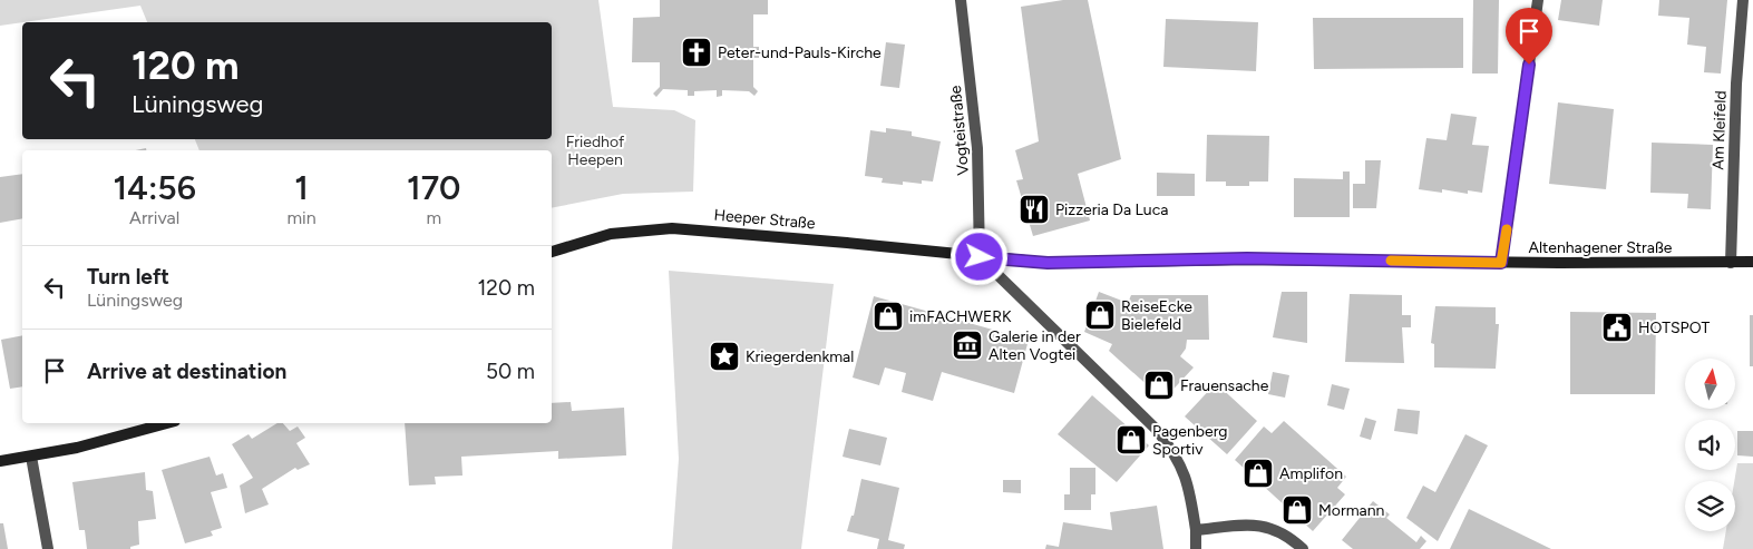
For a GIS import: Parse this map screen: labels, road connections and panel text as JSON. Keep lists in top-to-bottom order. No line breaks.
{"streets":{"main road":["Heeper Straße","Altenhagener Straße"],"street":["Vogteistraße","Am Kleifeld"]},"crossings":[["Vogteistraße","Heeper Straße"],["Vogteistraße","Altenhagener Straße"],["Am Kleifeld","Altenhagener Straße"],["Heeper Straße","Altenhagener Straße"]],"parks":["Friedhof Heepen"],"places":{"church":["Peter-und-Pauls-Kirche"],"restaurant":["Pizzeria Da Luca"],"shop":["ReiseEcke Bielefeld","imFACHWERK","Frauensache","Pagenberg Sportiv","Amplifon","Mormann"],"public building":["HOTSPOT"],"museum":["Galerie in der Alten Vogtei"],"place":["Kriegerdenkmal"]},"north":"top","page":{"turn":["120 m","Lüningsweg"],"eta":["14:56","Arrival","1","min","170","m"],"list":[{"name":"Turn left","note":"Lüningsweg","value":"120 m"},{"name":"Arrive at destination","value":"50 m"}]}}
